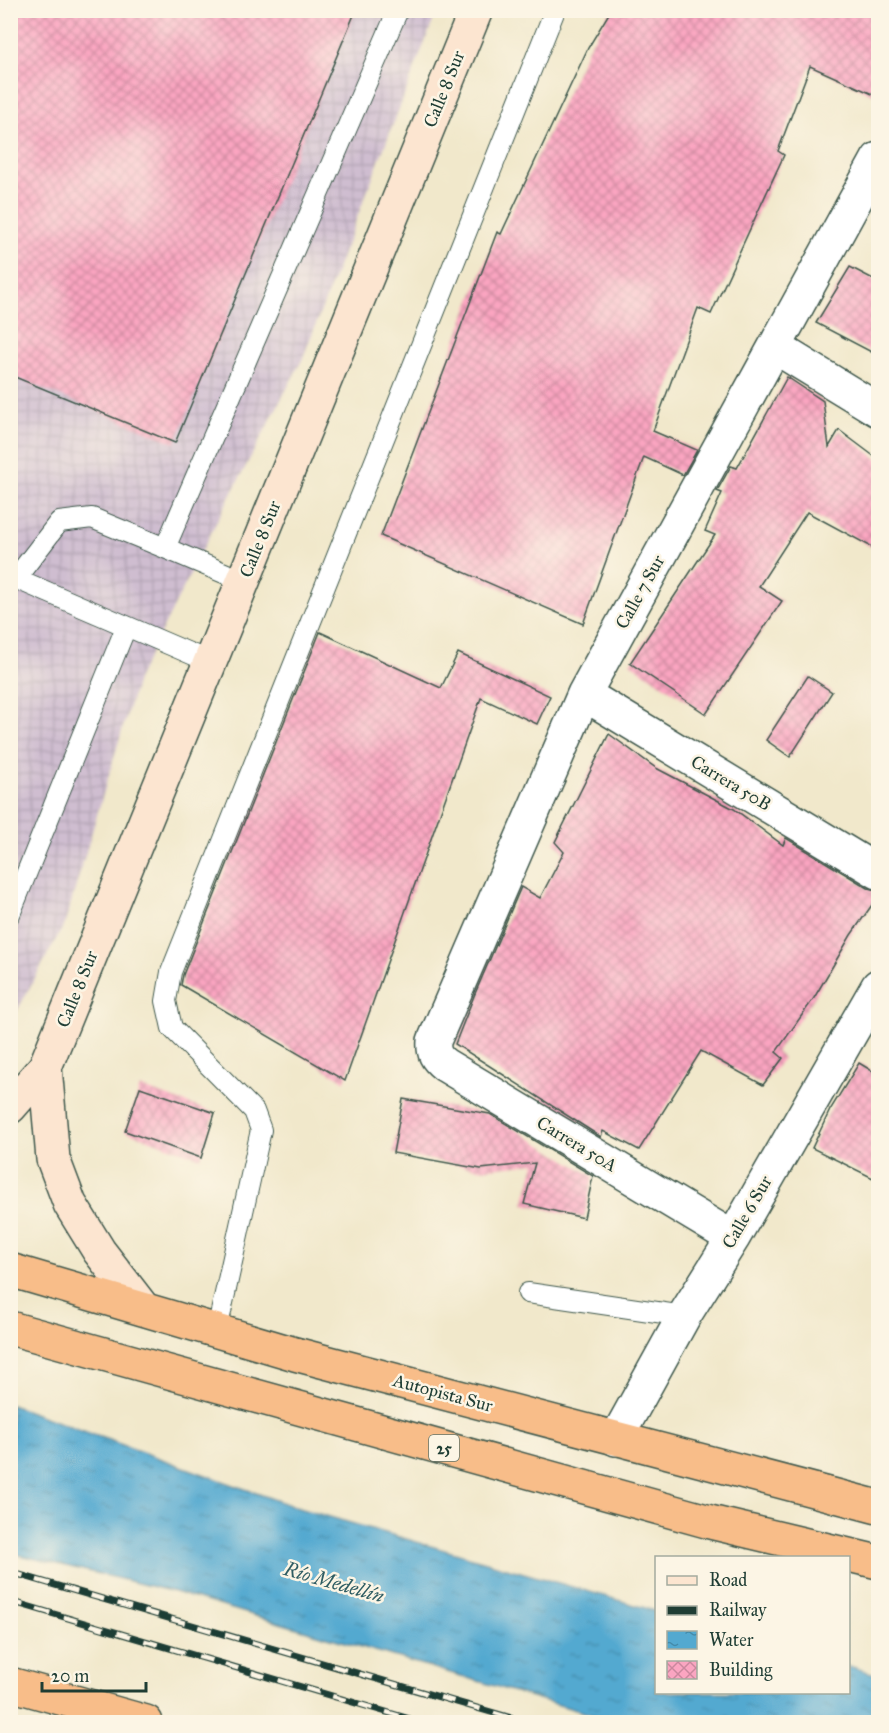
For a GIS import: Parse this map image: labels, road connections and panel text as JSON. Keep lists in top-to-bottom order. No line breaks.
{"streets":{"highway":["Autopista Sur","25"],"street":["Calle 8 Sur","Calle 7 Sur","Carrera 50B","Carrera 50A","Calle 6 Sur"]},"crossings":[["Calle 8 Sur","Autopista Sur"],["Calle 7 Sur","Carrera 50B"],["Calle 7 Sur","Carrera 50A"],["Carrera 50A","Calle 6 Sur"],["Calle 6 Sur","Autopista Sur"]],"water":["Río Medellín"],"legend":["Road","Railway","Water","Building"],"scale_bar":"20 m"}
